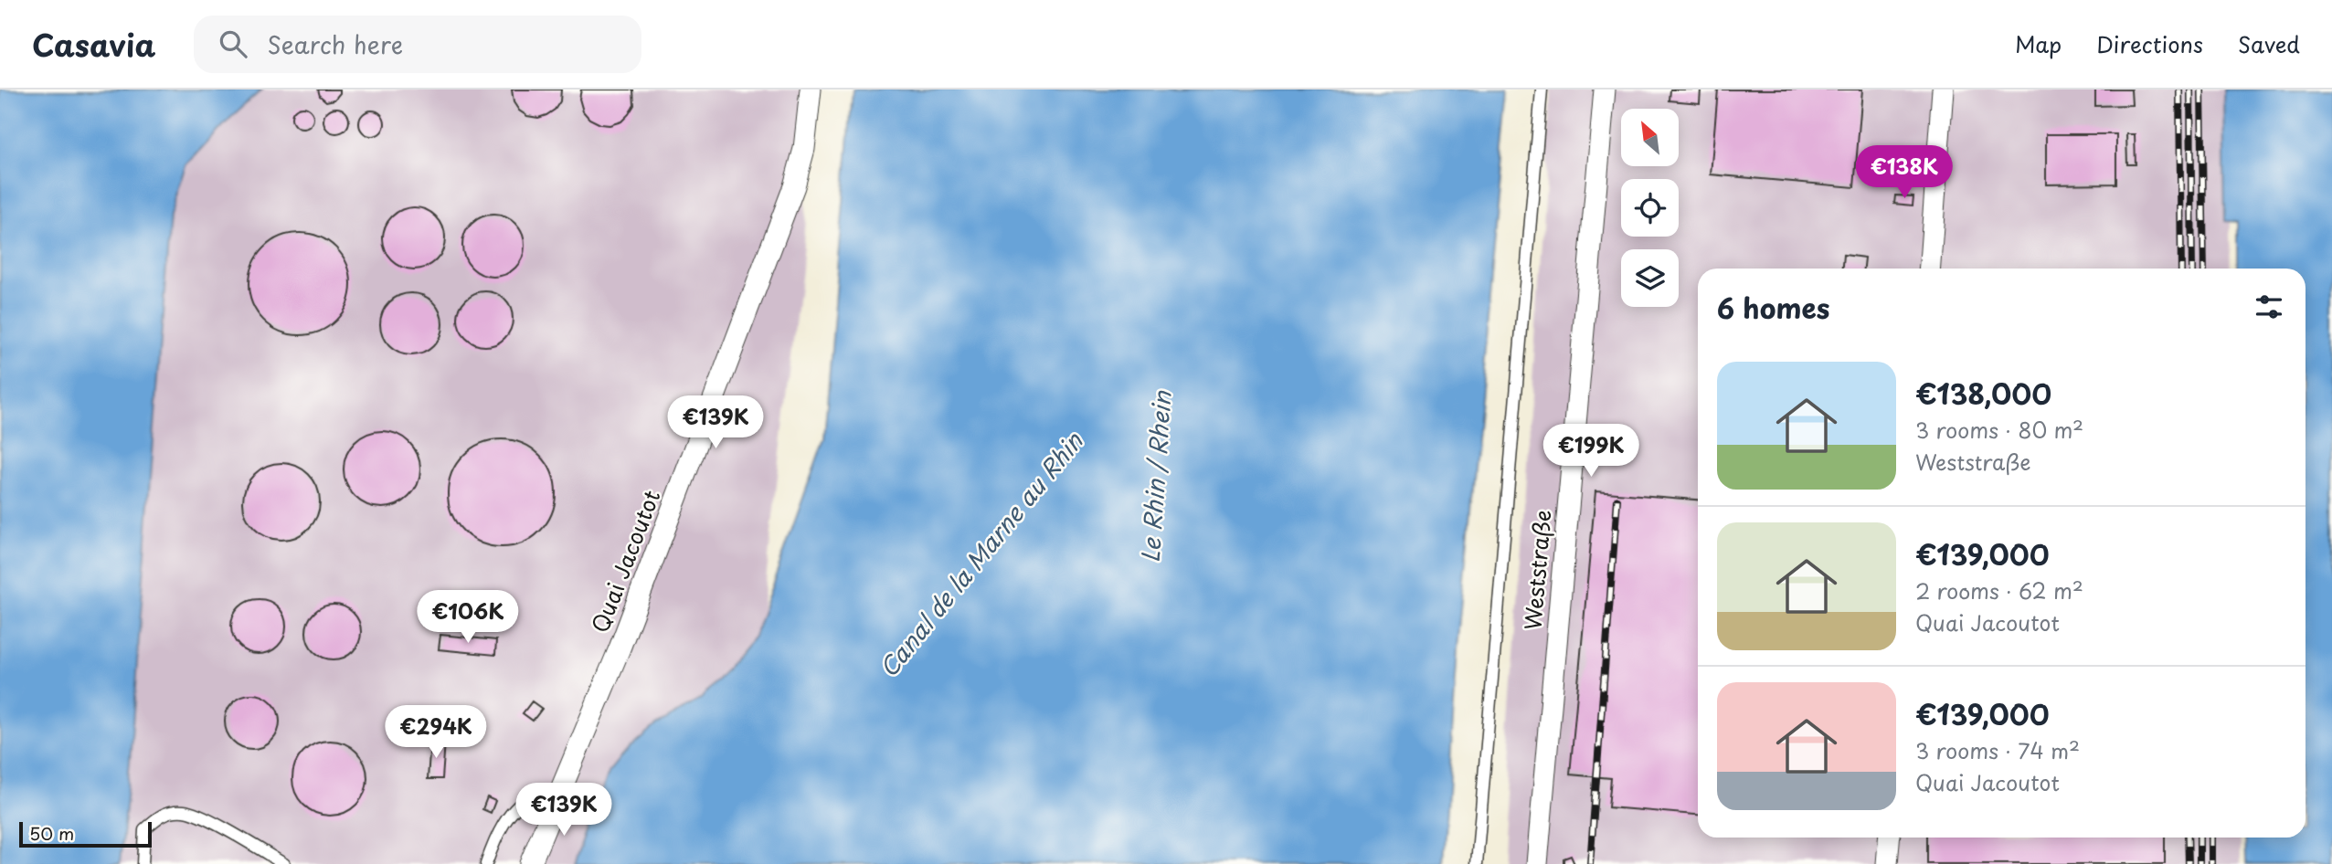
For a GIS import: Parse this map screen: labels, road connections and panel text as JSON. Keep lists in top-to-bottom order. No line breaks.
{"streets":{"street":["Quai Jacoutot","Weststraße"]},"water":["Le Rhin / Rhein","Canal de la Marne au Rhin"],"scale_bar":"50 m","north":"top left","page":{"header":"Casavia","search":"Search here","nav":["Map","Directions","Saved"],"price":["€138K","€139K","€199K","€106K","€294K","€139K"],"heading":"6 homes","list":[{"name":"€138,000","note":"3 rooms · 80 m² · Weststraße"},{"name":"€139,000","note":"2 rooms · 62 m² · Quai Jacoutot"},{"name":"€139,000","note":"3 rooms · 74 m² · Quai Jacoutot"}],"scale":"50 m"}}
